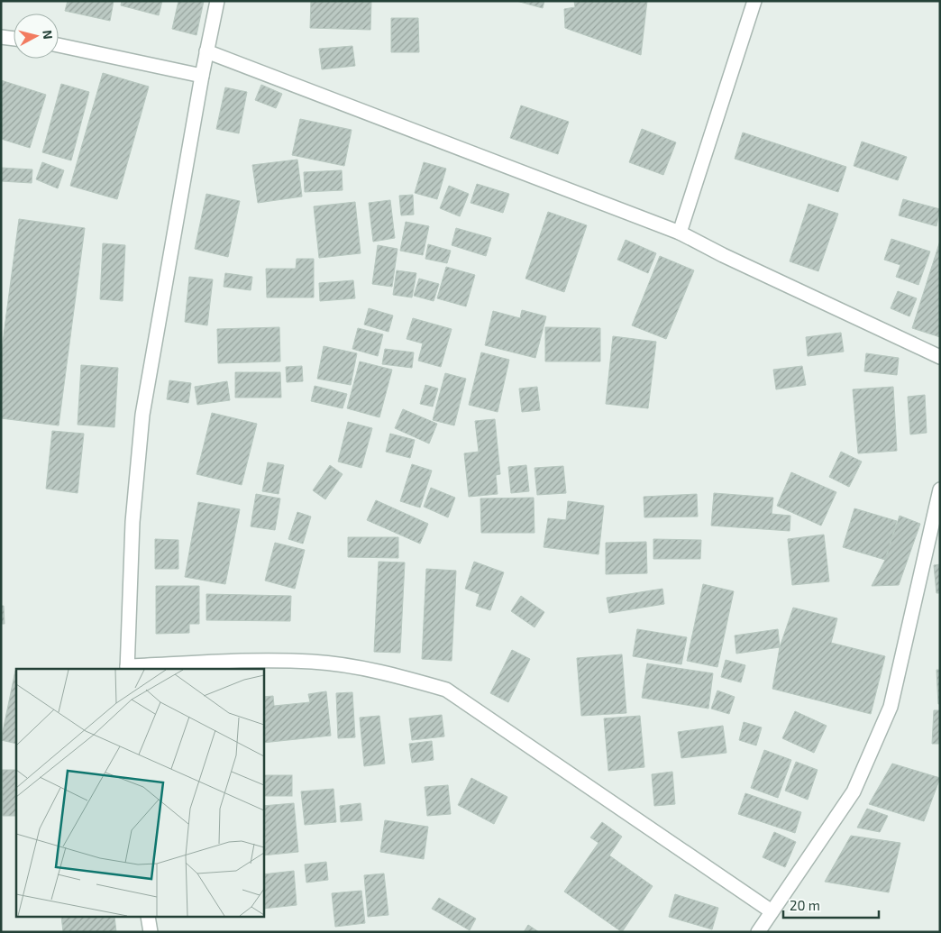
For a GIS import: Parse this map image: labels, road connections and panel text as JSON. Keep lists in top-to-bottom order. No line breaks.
{"scale_bar":"20 m","north":"right"}
